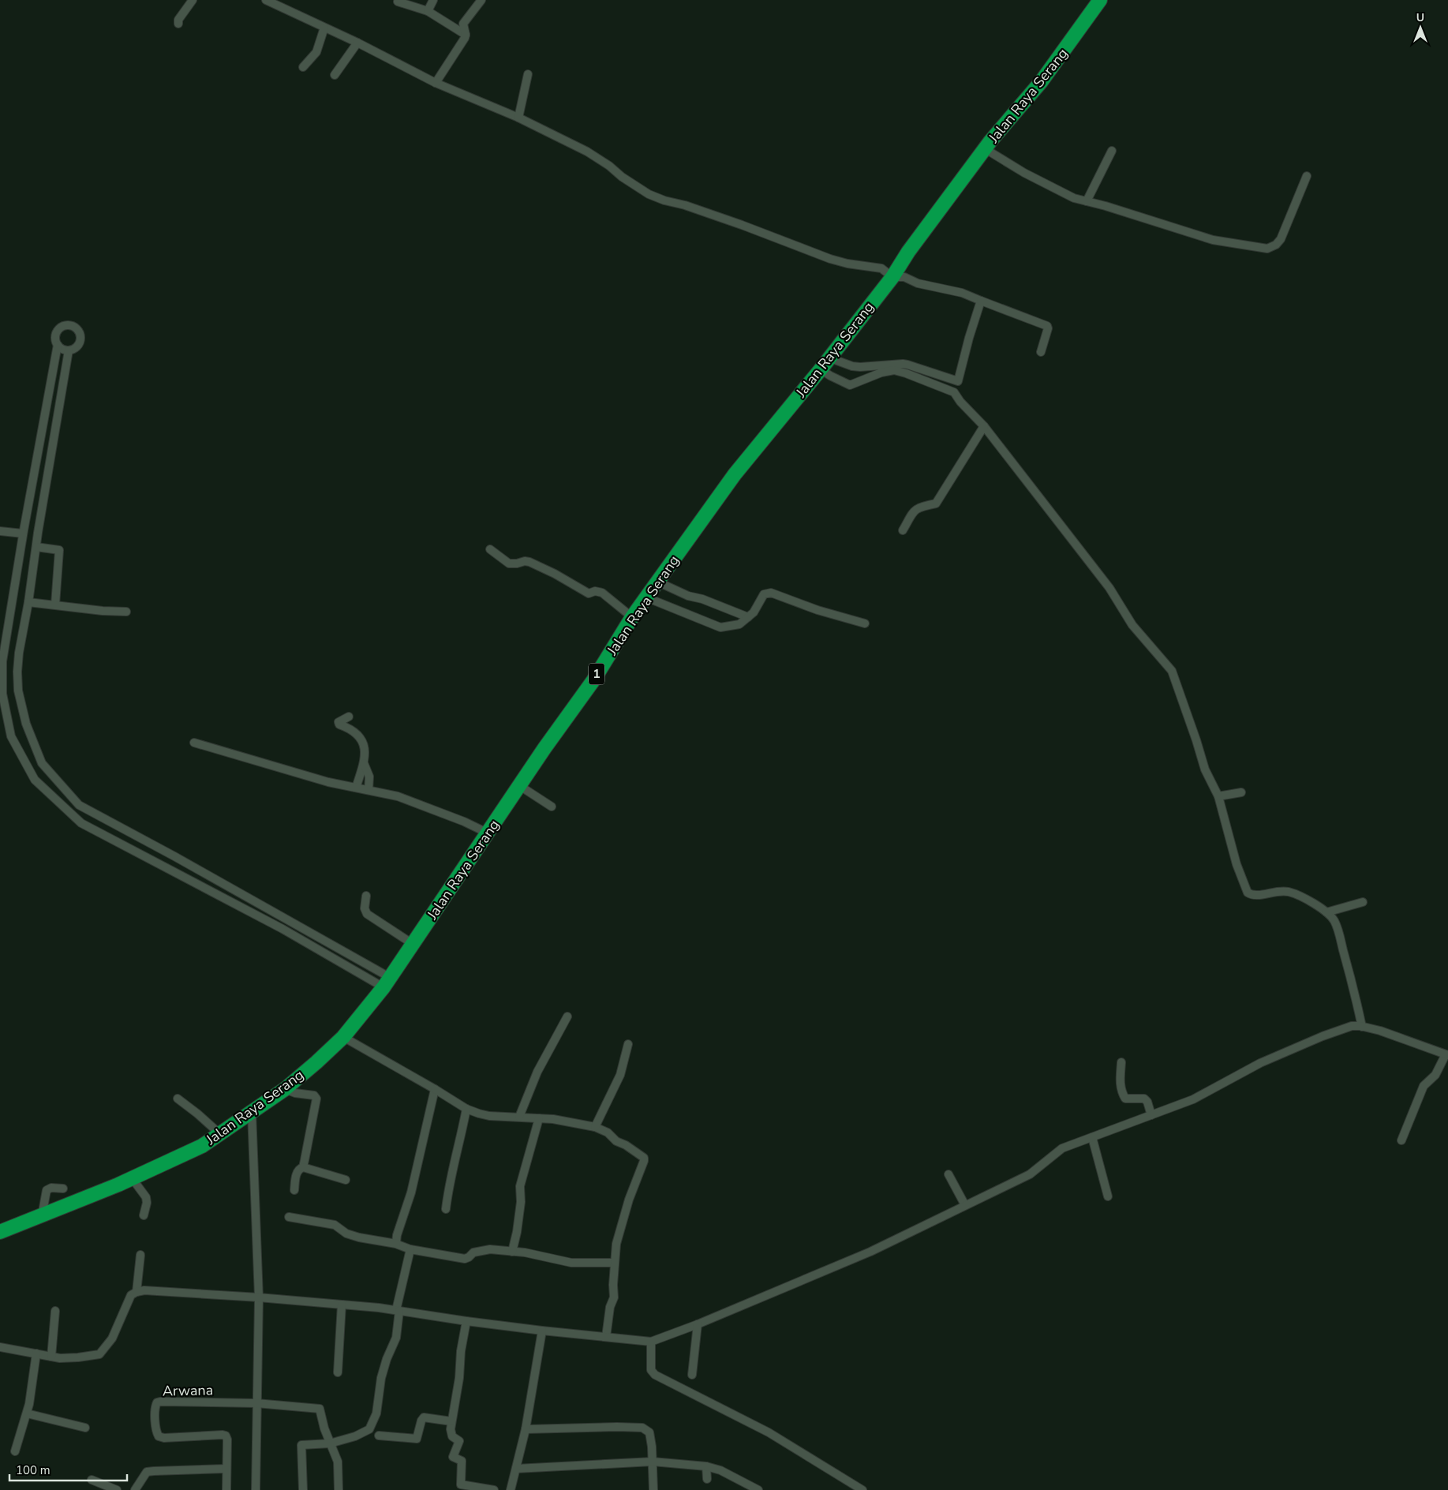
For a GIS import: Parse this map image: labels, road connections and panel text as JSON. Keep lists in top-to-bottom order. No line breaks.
{"streets":{"highway":["Jalan Raya Serang","1"],"street":["Arwana"]},"scale_bar":"100 m","north":"top"}
